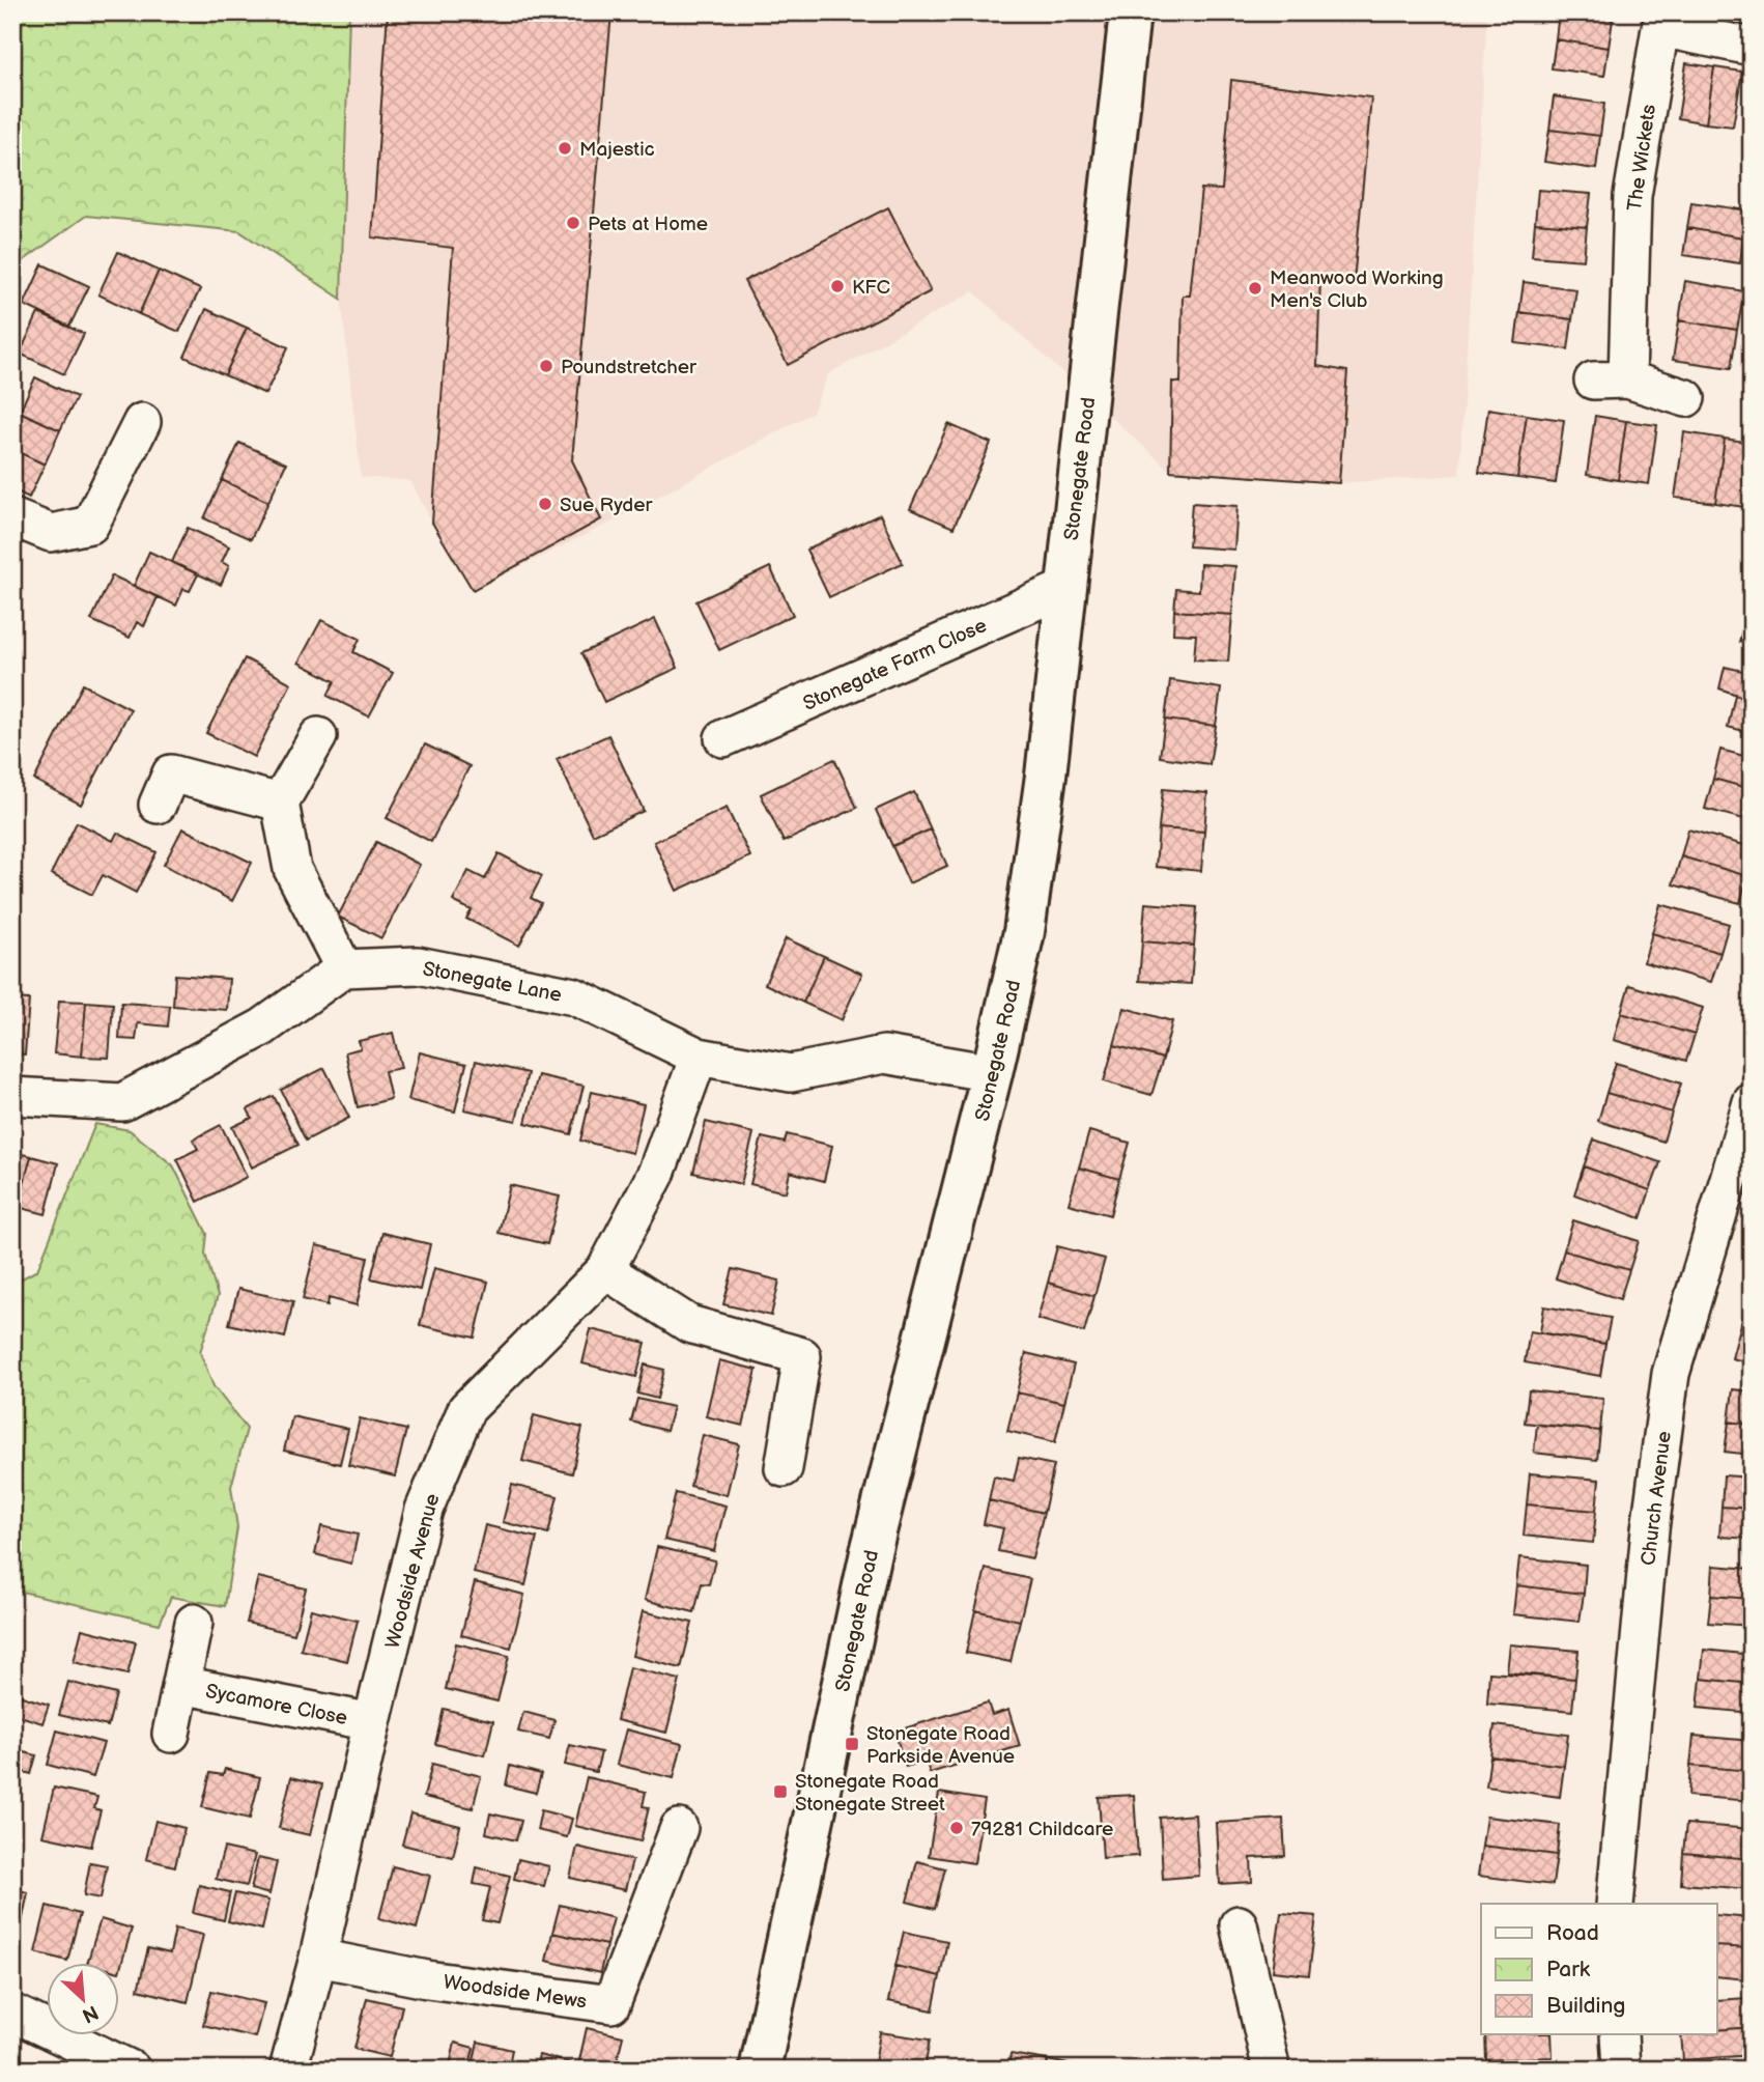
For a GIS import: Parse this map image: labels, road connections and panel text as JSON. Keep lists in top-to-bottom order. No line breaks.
{"streets":{"main road":["Stonegate Road"],"street":["The Wickets","Stonegate Farm Close","Stonegate Lane","Church Avenue","Woodside Avenue","Sycamore Close","Woodside Mews"]},"crossings":[["Stonegate Road","Stonegate Farm Close"],["Stonegate Road","Stonegate Lane"],["Stonegate Lane","Woodside Avenue"],["Woodside Avenue","Sycamore Close"],["Woodside Avenue","Woodside Mews"]],"places":{"other":["Majestic","Pets at Home","KFC","Meanwood Working Men's Club","Poundstretcher","Sue Ryder","79281 Childcare"],"transit":["Stonegate Road Parkside Avenue","Stonegate Road Stonegate Street"]},"legend":["Road","Park","Building"],"north":"bottom right"}
